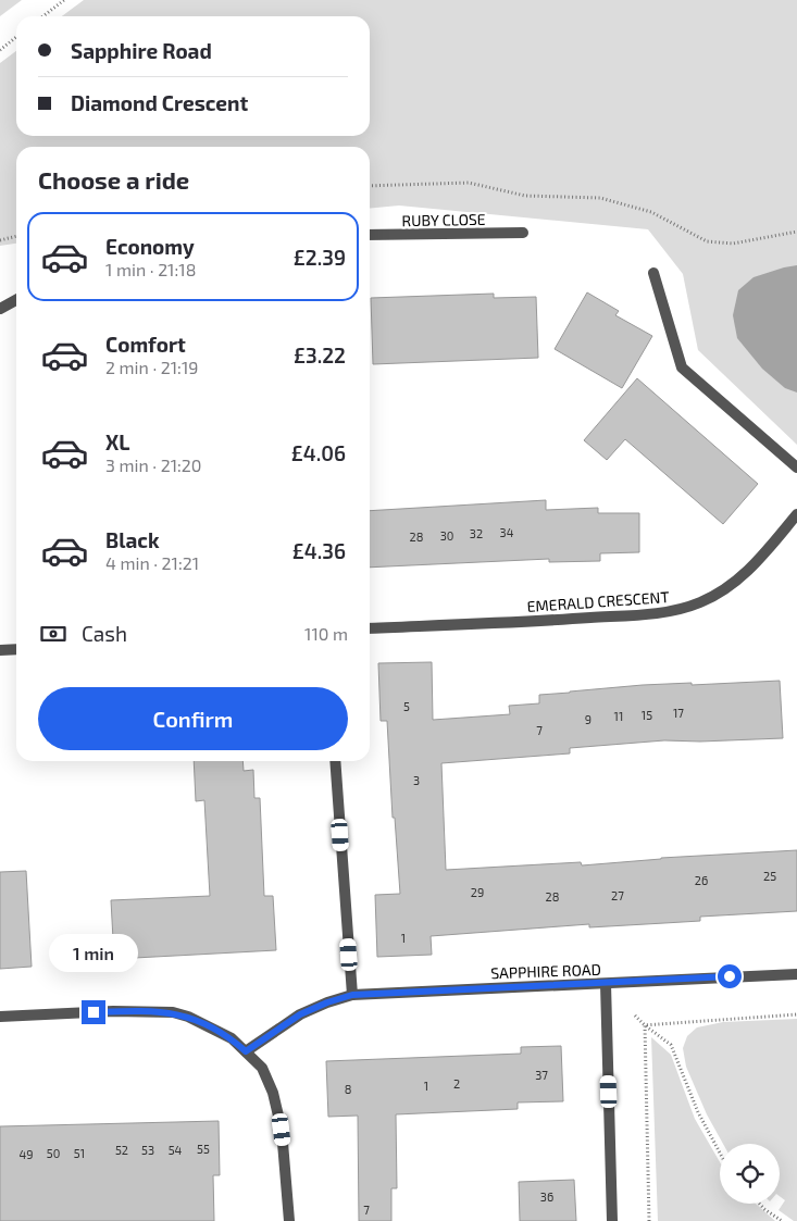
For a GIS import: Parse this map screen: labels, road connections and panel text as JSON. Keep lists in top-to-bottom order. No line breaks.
{"streets":{"street":["RUBY CLOSE","EMERALD CRESCENT","SAPPHIRE ROAD"]},"house_numbers":["34","32","30","28","5","17","15","11","9","7","3","25","26","29","27","28","1","37","2","1","8","55","52","53","54","50","51","49","36","7"],"page":{"banner":["Sapphire Road","Diamond Crescent"],"heading":"Choose a ride","list":[{"name":"Economy","note":"1 min · 21:18","value":"£2.39"},{"name":"Comfort","note":"2 min · 21:19","value":"£3.22"},{"name":"XL","note":"3 min · 21:20","value":"£4.06"},{"name":"Black","note":"4 min · 21:21","value":"£4.36"}],"pay":["Cash","110 m"],"buttons":"Confirm","bubble":"1 min"}}
